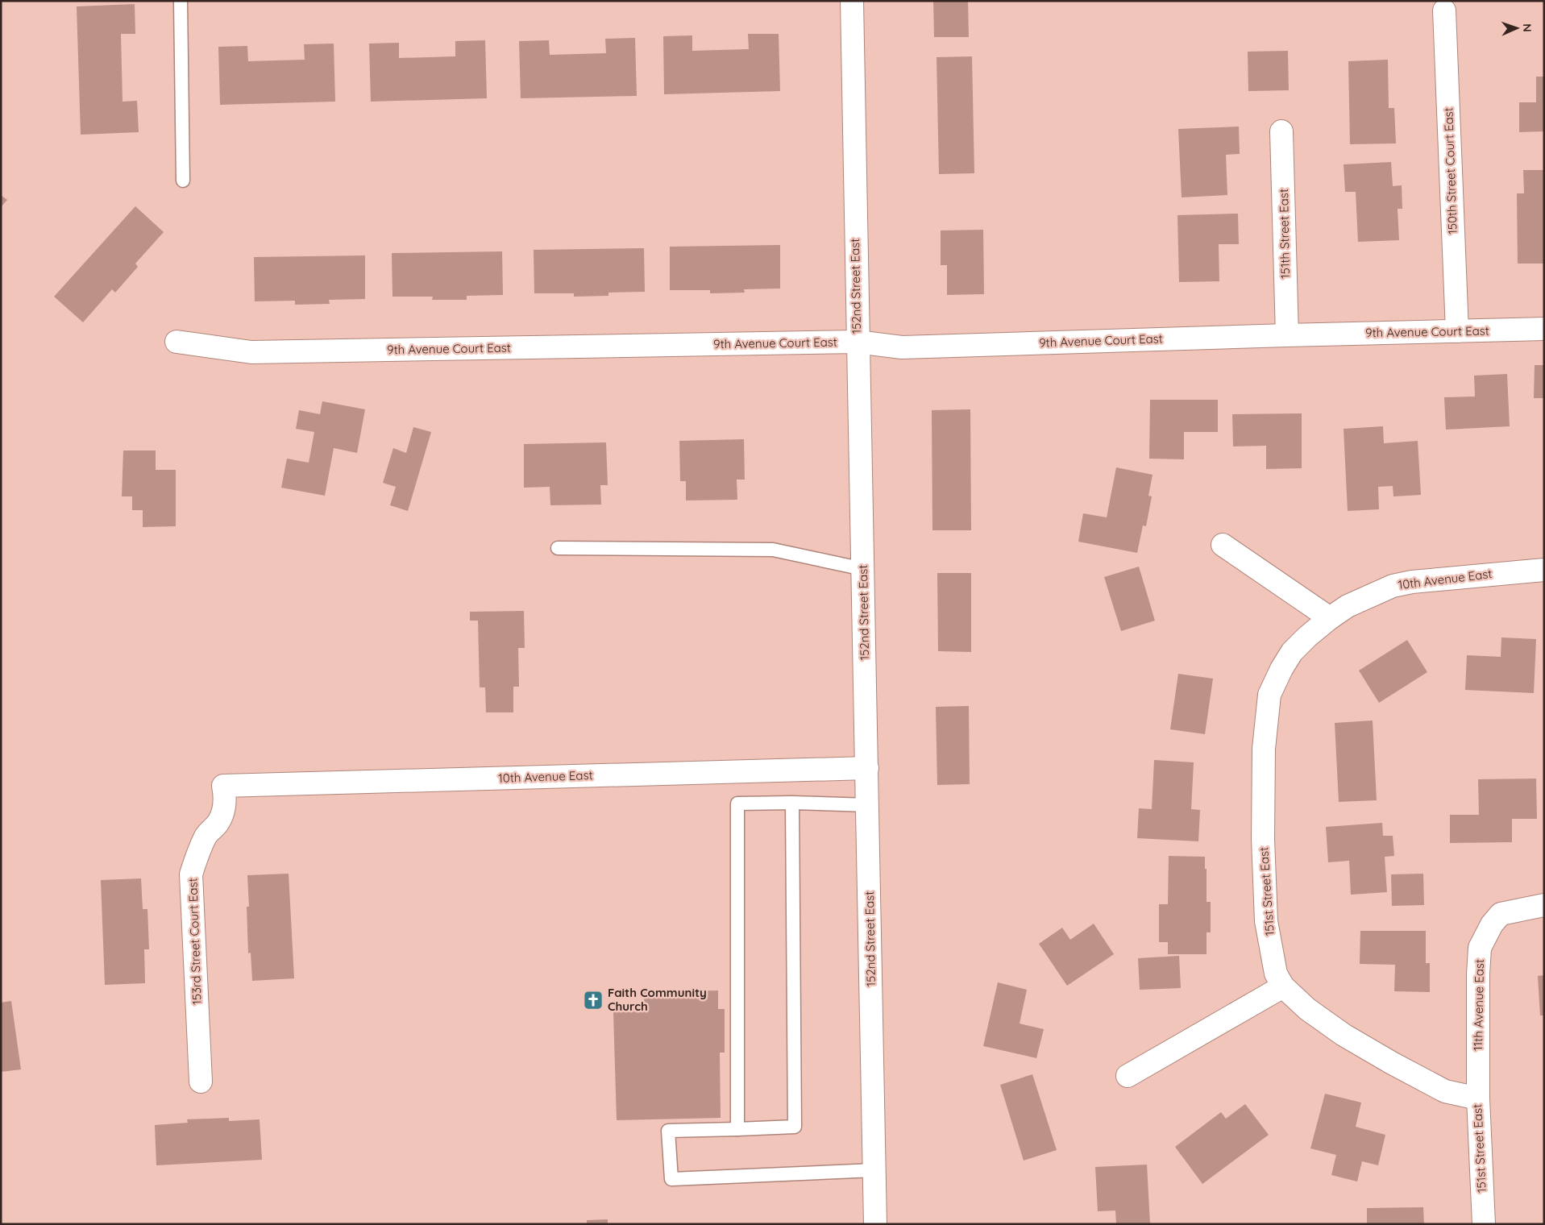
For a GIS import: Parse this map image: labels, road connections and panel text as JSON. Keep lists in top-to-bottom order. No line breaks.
{"streets":{"street":["150th Street Court East","151th Street East","152nd Street East","9th Avenue Court East","10th Avenue East","151st Street East","153rd Street Court East","11th Avenue East"]},"crossings":[["150th Street Court East","9th Avenue Court East"],["151th Street East","9th Avenue Court East"],["152nd Street East","9th Avenue Court East"],["152nd Street East","10th Avenue East"],["10th Avenue East","151st Street East"],["10th Avenue East","153rd Street Court East"],["151st Street East","11th Avenue East"]],"places":{"church":["Faith Community Church"]},"north":"right"}
